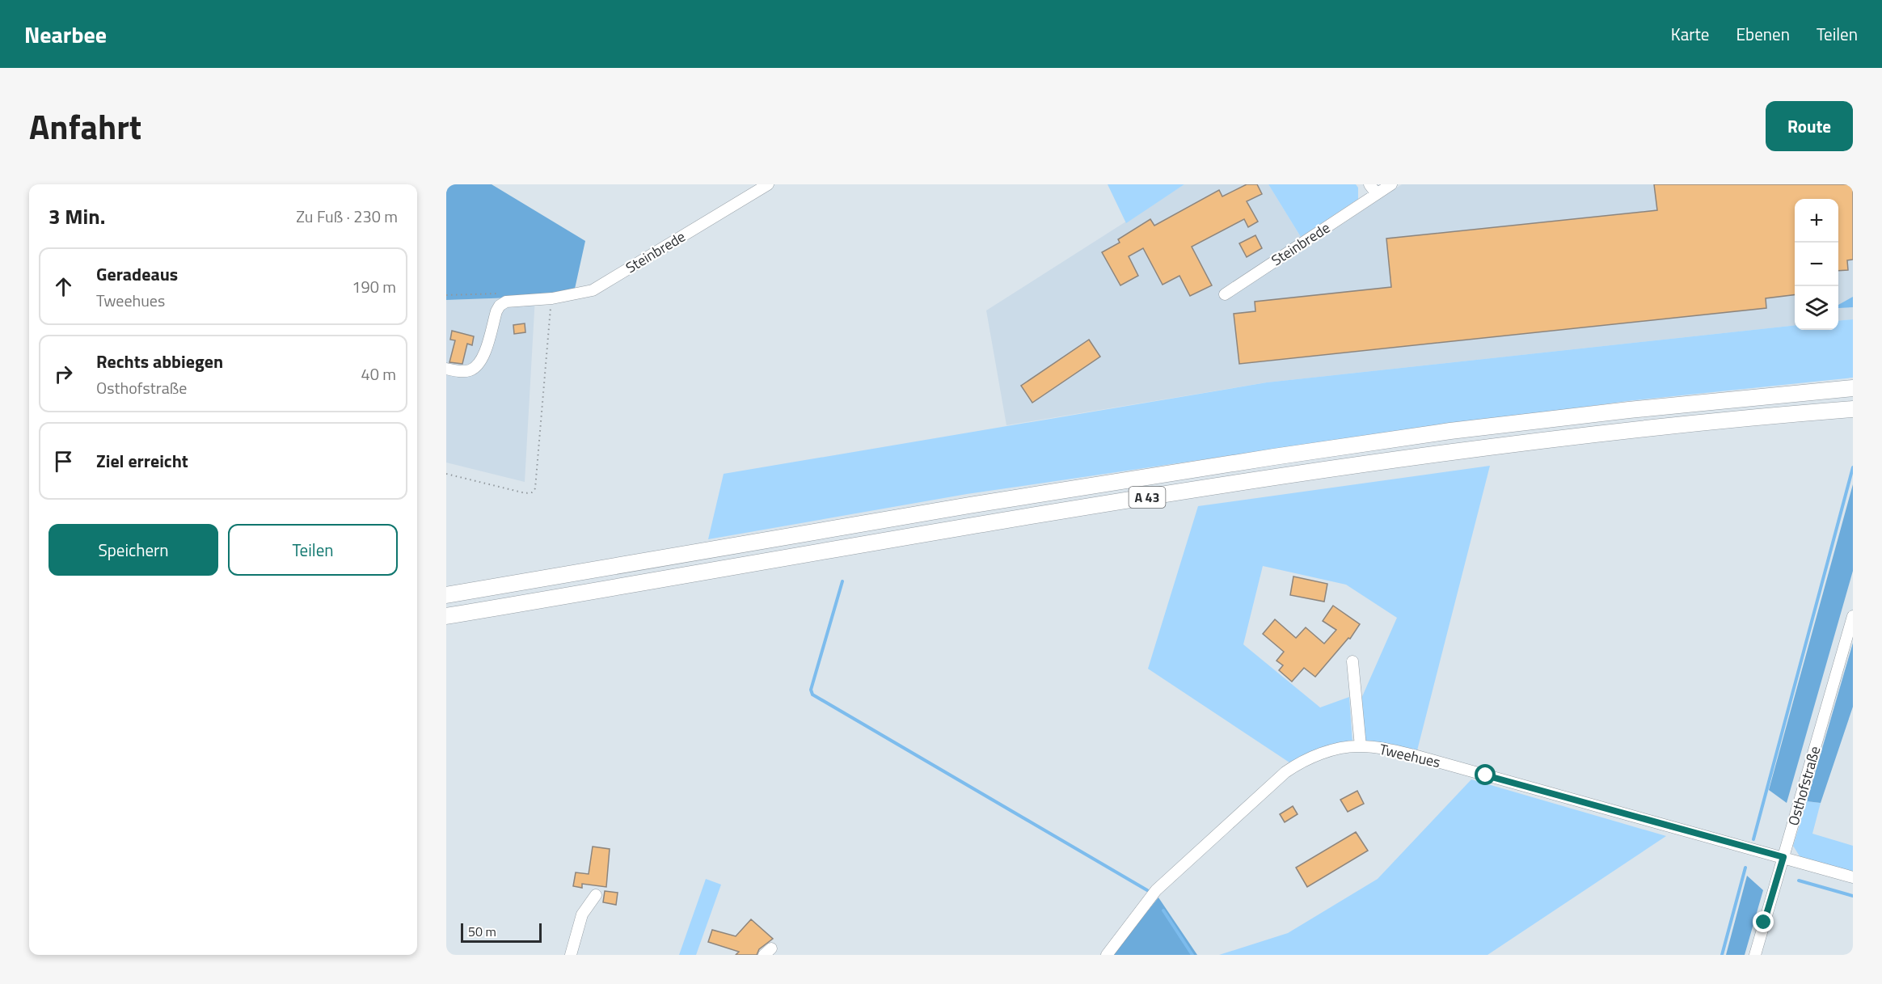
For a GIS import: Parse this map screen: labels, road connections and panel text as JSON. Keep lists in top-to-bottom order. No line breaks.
{"streets":{"highway":["A 43"],"street":["Steinbrede","Tweehues","Osthofstraße"]},"crossings":[["Tweehues","Osthofstraße"]],"scale_bar":"50 m","page":{"header":"Nearbee","nav":["Karte","Ebenen","Teilen"],"title":"Anfahrt","buttons":["Route",["Speichern","Teilen"]],"heading":["3 Min.","Zu Fuß · 230 m"],"map_buttons":["+","−"],"list":[["Geradeaus","Tweehues","190 m"],["Rechts abbiegen","Osthofstraße","40 m"],"Ziel erreicht"],"scale":"50 m"}}
